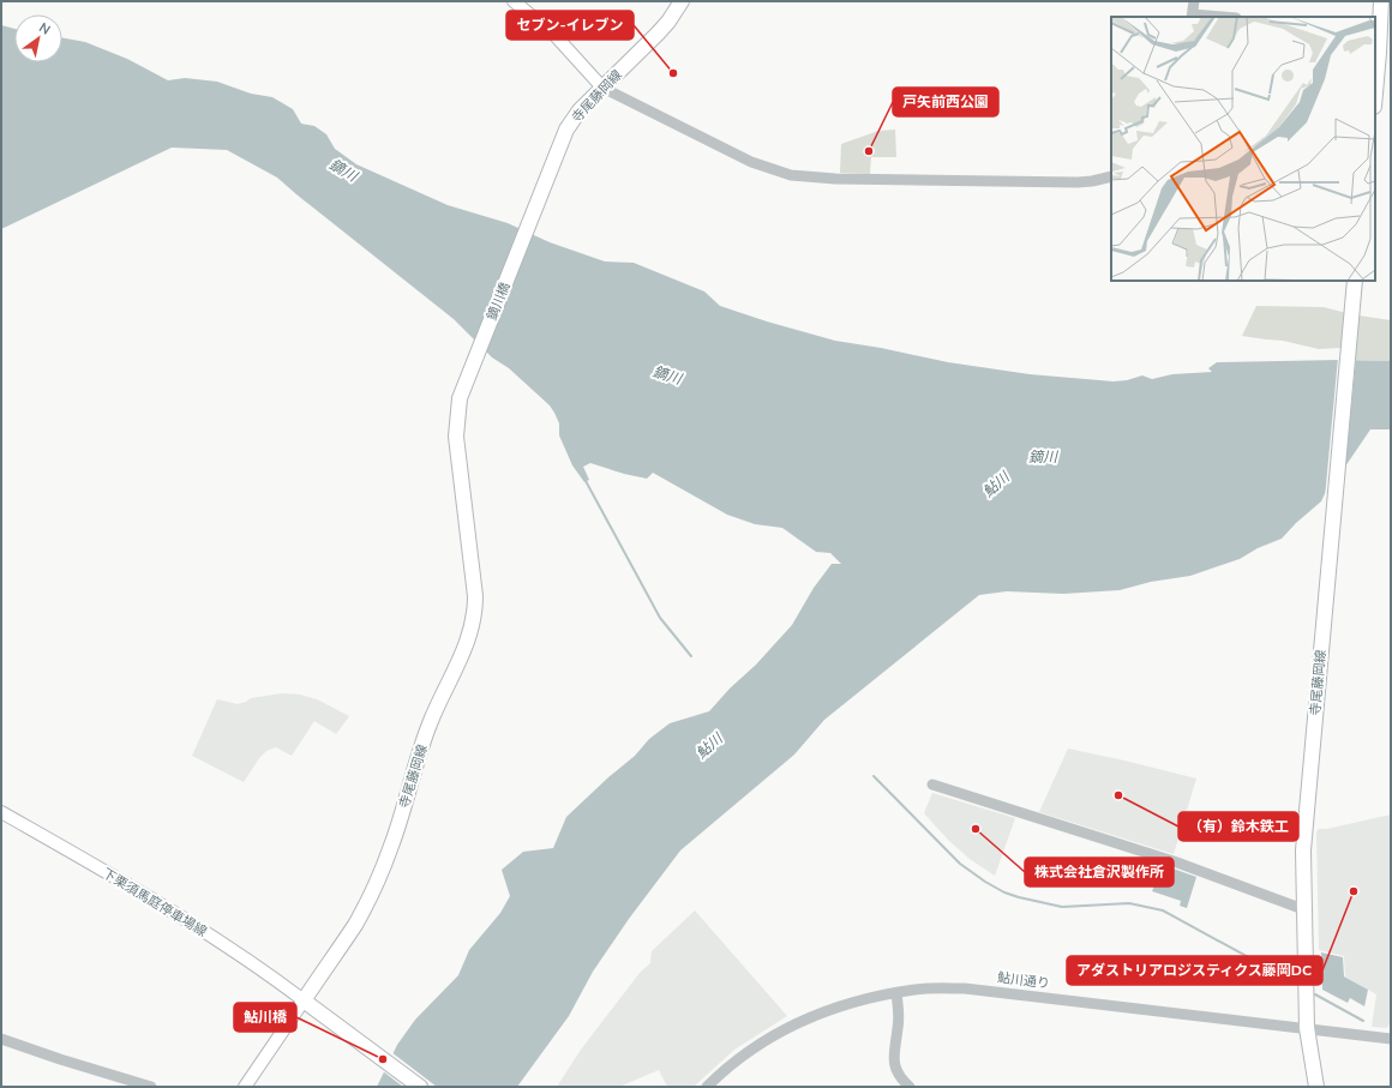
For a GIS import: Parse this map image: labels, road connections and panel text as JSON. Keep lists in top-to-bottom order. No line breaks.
{"streets":{"main road":["寺尾藤岡線","鏑川橋","下栗須馬庭停車場線"],"street":["鮎川通り"]},"crossings":[["寺尾藤岡線","鏑川橋"],["寺尾藤岡線","下栗須馬庭停車場線"],["寺尾藤岡線","鮎川通り"]],"water":["鏑川","鮎川"],"places":["セブン-イレブン","戸矢前西公園","（有）鈴木鉄工","株式会社倉沢製作所","アダストリアロジスティクス藤岡DC","鮎川橋"],"north":"top right"}
